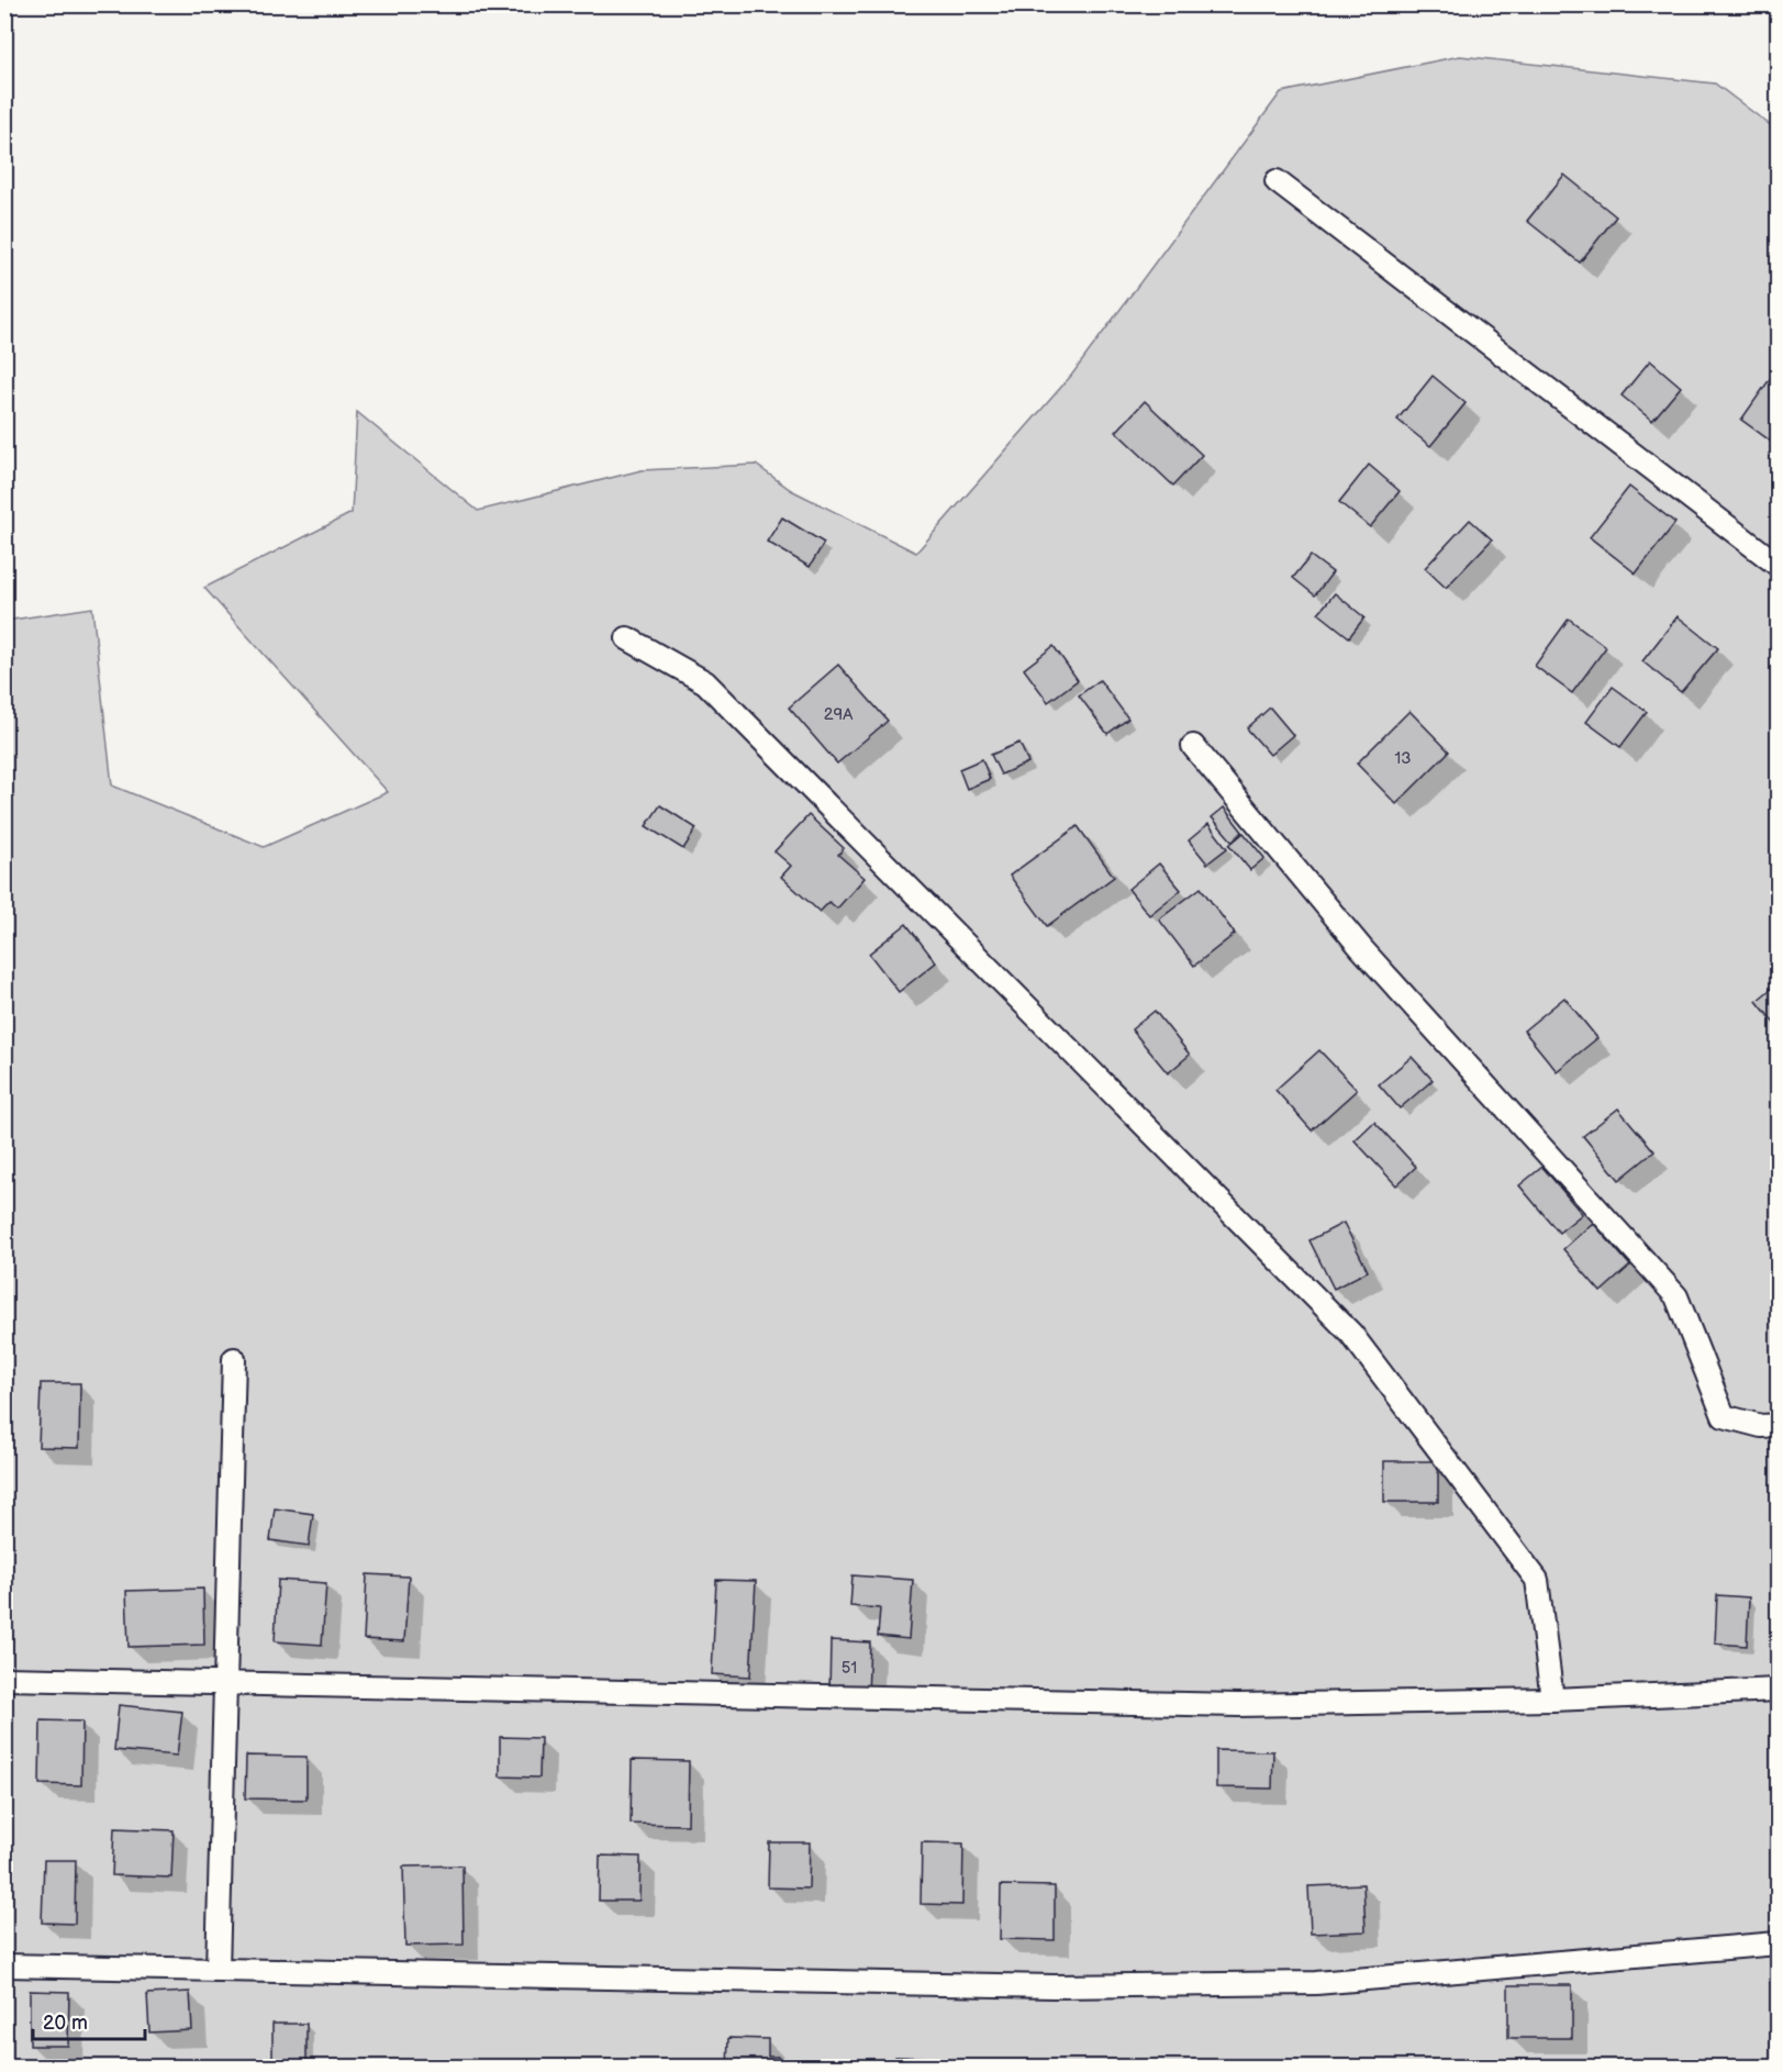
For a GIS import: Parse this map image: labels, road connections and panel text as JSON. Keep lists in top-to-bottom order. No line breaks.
{"house_numbers":["29А","13","51"],"scale_bar":"20 m"}
